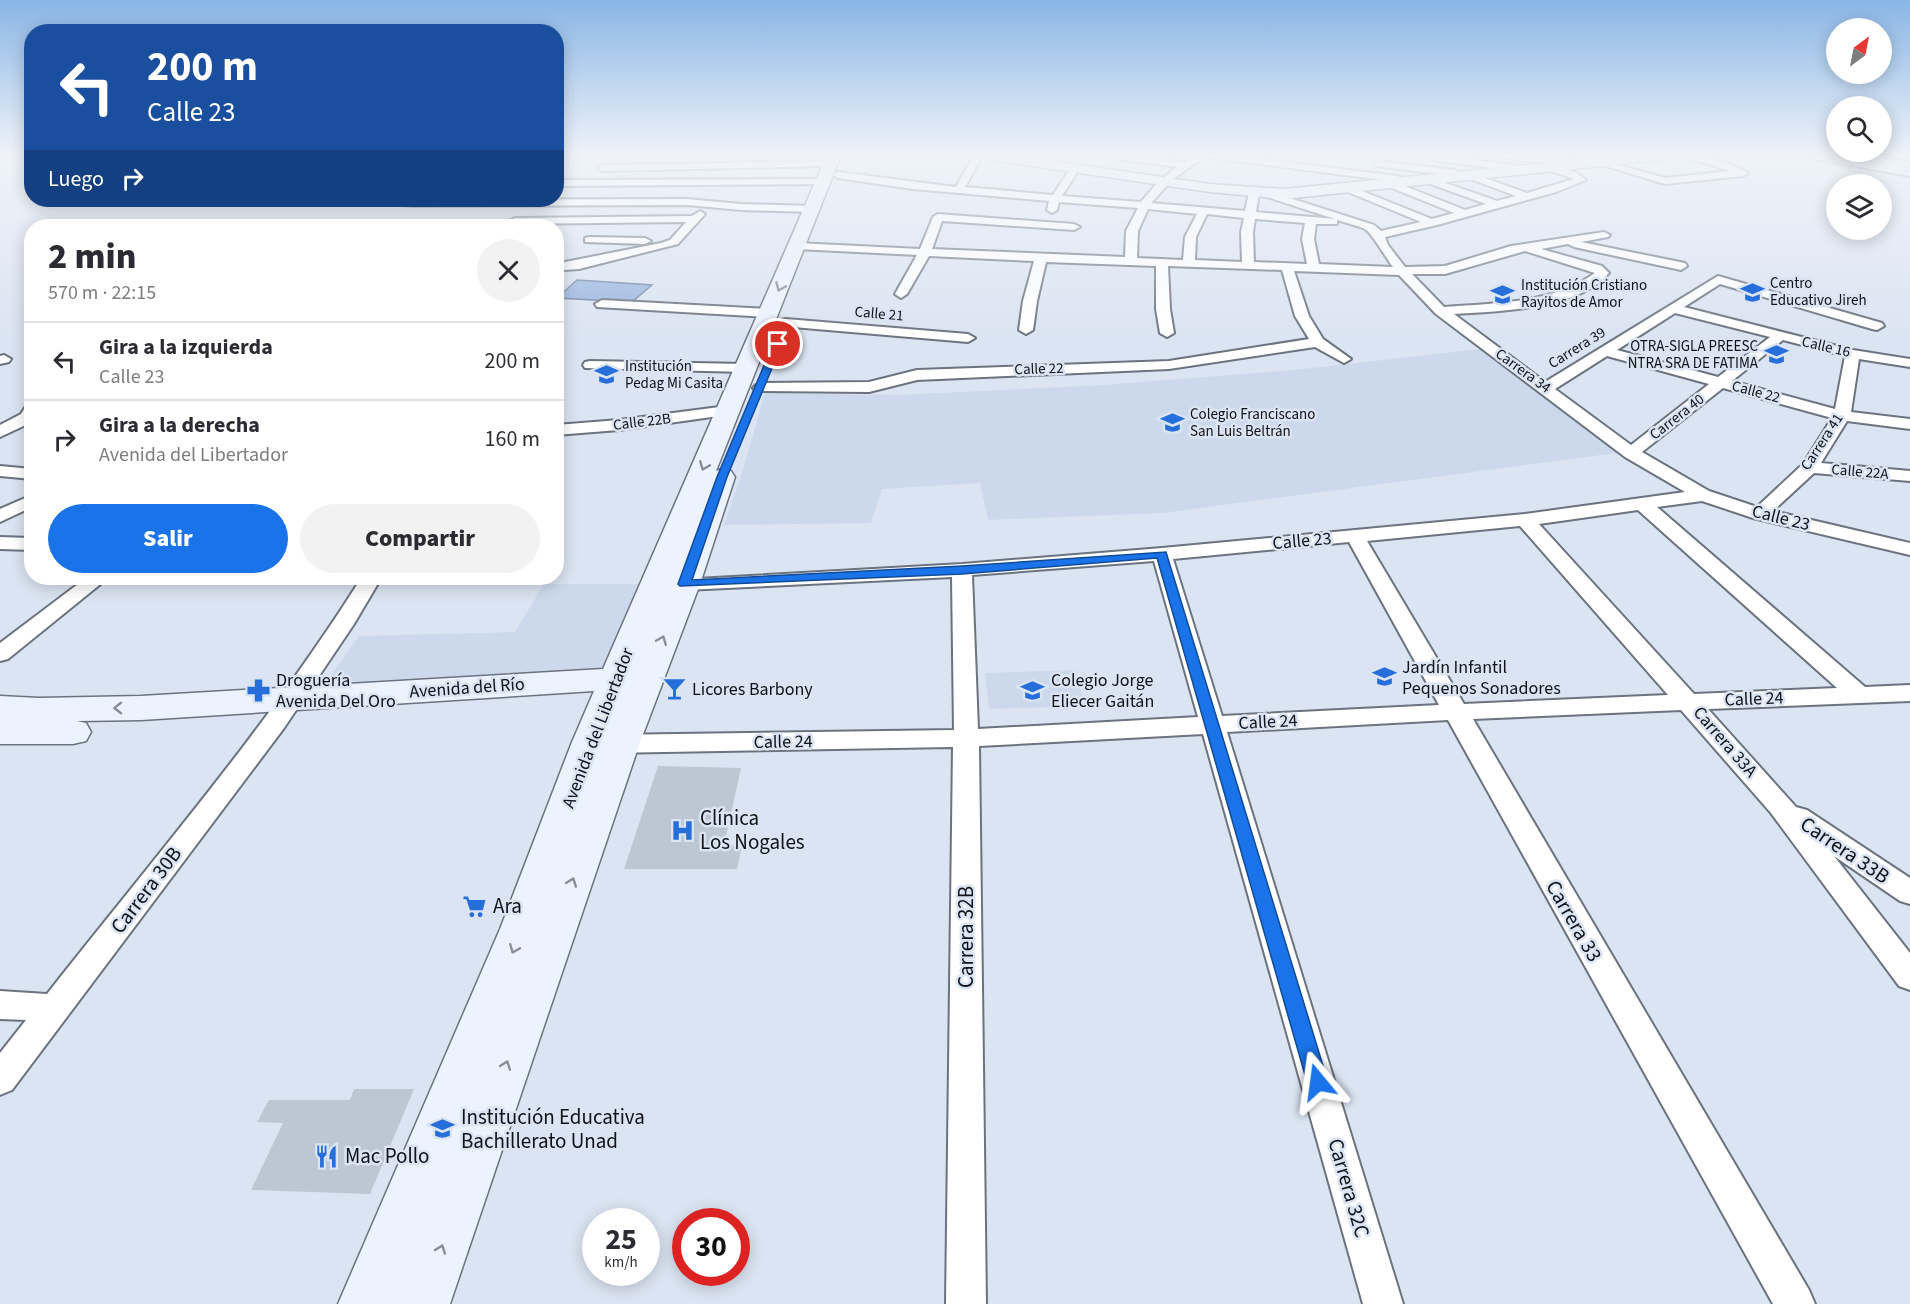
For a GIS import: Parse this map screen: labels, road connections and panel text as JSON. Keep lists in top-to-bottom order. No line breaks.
{"streets":{"main road":["Avenida del Río","Avenida del Libertador"],"street":["Calle 21","Calle 16","Carrera 39","Calle 22","Carrera 34","Carrera 40","Calle 22B","Carrera 41","Calle 22A","Calle 23","Calle 24","Carrera 33A","Carrera 33B","Carrera 30B","Carrera 33","Carrera 32B","Carrera 32C"]},"crossings":[["Calle 21","Avenida del Libertador"],["Calle 16","Carrera 39"],["Calle 16","Carrera 40"],["Calle 16","Carrera 41"],["Carrera 39","Calle 22"],["Carrera 39","Carrera 34"],["Calle 22","Carrera 40"],["Calle 22","Carrera 41"],["Calle 22","Avenida del Libertador"],["Carrera 34","Carrera 40"],["Carrera 34","Calle 23"],["Calle 22B","Avenida del Libertador"],["Carrera 41","Calle 22A"],["Carrera 41","Calle 23"],["Calle 23","Avenida del Libertador"],["Calle 23","Carrera 33A"],["Calle 23","Carrera 33"],["Calle 23","Carrera 32B"],["Calle 23","Carrera 32C"],["Avenida del Río","Avenida del Libertador"],["Avenida del Río","Carrera 30B"],["Calle 24","Avenida del Libertador"],["Calle 24","Carrera 33A"],["Calle 24","Carrera 33"],["Calle 24","Carrera 32B"],["Calle 24","Carrera 32C"],["Carrera 33A","Carrera 33B"]],"places":{"school or university":["Centro Educativo Jireh","Institución Cristiano Rayitos de Amor","OTRA-SIGLA PREESC NTRA SRA DE FATIMA","Institución Pedag Mi Casita","Colegio Franciscano San Luis Beltrán","Jardín Infantil Pequenos Sonadores","Colegio Jorge Eliecer Gaitán","Institución Educativa Bachillerato Unad"],"bar":["Licores Barbony"],"pharmacy":["Droguería Avenida Del Oro"],"hospital":["Clínica Los Nogales"],"supermarket":["Ara"],"restaurant":["Mac Pollo"]},"north":"top right","page":{"turn":["200 m","Calle 23"],"then":"Luego","heading":["2 min","570 m · 22:15"],"list":[{"name":"Gira a la izquierda","note":"Calle 23","value":"200 m"},{"name":"Gira a la derecha","note":"Avenida del Libertador","value":"160 m"}],"buttons":["Salir","Compartir"],"speed":"25 km/h","limit":"30"}}
